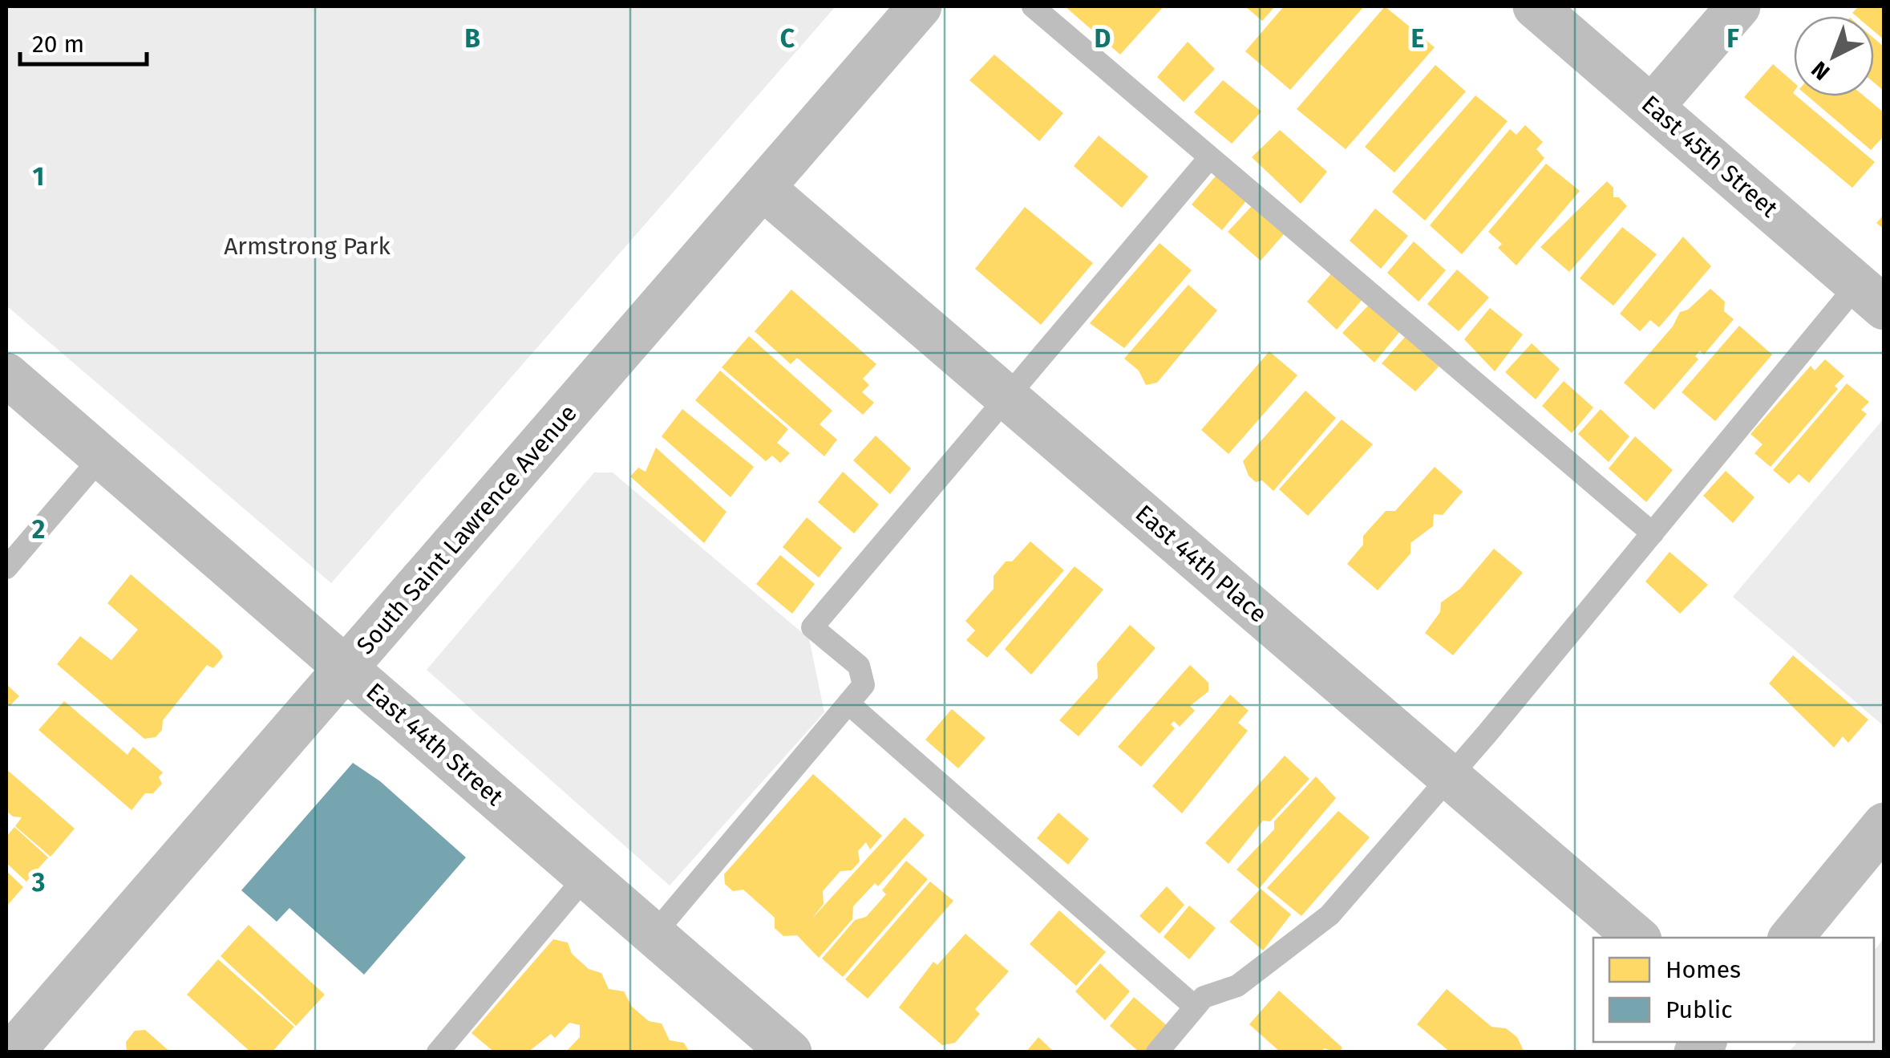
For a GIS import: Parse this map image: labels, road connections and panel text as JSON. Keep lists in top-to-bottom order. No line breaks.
{"streets":{"street":["East 45th Street","South Saint Lawrence Avenue","East 44th Place","East 44th Street"]},"crossings":[["South Saint Lawrence Avenue","East 44th Place"],["South Saint Lawrence Avenue","East 44th Street"]],"parks":["Armstrong Park"],"legend":["Homes","Public"],"scale_bar":"20 m","north":"bottom left","grid":{"columns":["B","C","D","E","F"],"rows":["1","2","3"]}}
